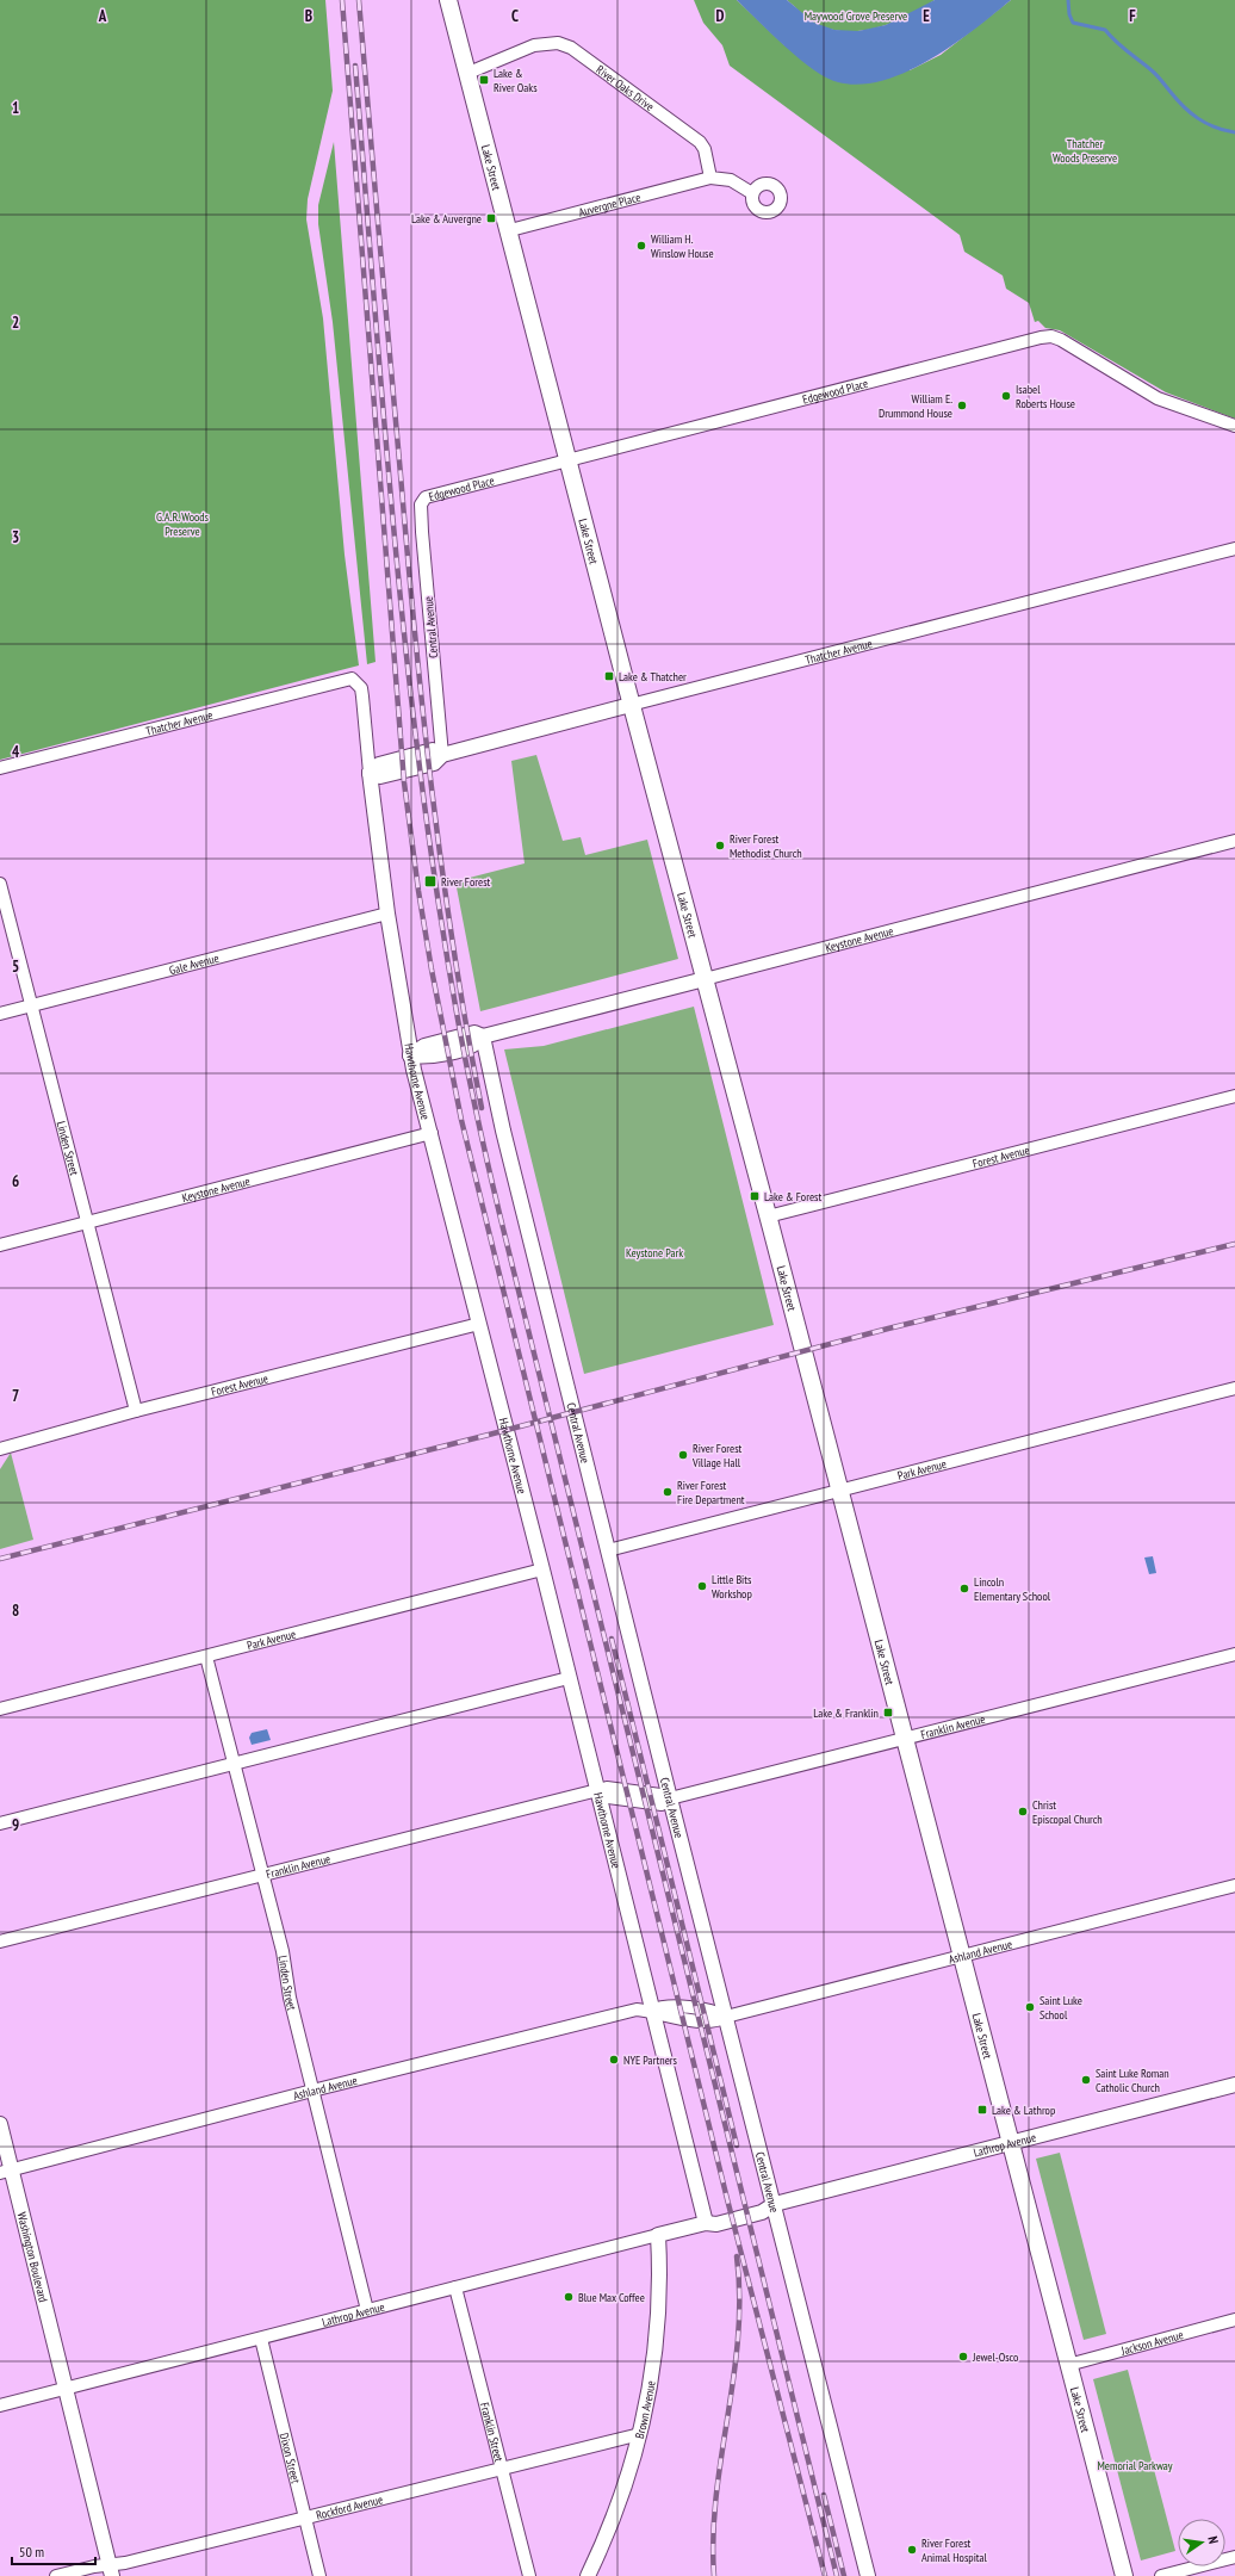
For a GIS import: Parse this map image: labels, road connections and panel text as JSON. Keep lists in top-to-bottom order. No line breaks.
{"streets":{"main road":["Lake Street"],"street":["River Oaks Drive","Auvergne Place","Edgewood Place","Central Avenue","Thatcher Avenue","Keystone Avenue","Gale Avenue","Hawthorne Avenue","Linden Street","Forest Avenue","Park Avenue","Franklin Avenue","Ashland Avenue","Lathrop Avenue","Washington Boulevard","Jackson Avenue","Brown Avenue","Franklin Street","Dixon Street","Rockford Avenue"]},"crossings":[["River Oaks Drive","Lake Street"],["River Oaks Drive","Auvergne Place"],["Lake Street","Auvergne Place"],["Lake Street","Edgewood Place"],["Lake Street","Thatcher Avenue"],["Lake Street","Keystone Avenue"],["Lake Street","Forest Avenue"],["Lake Street","Park Avenue"],["Lake Street","Franklin Avenue"],["Lake Street","Ashland Avenue"],["Lake Street","Lathrop Avenue"],["Lake Street","Jackson Avenue"],["Edgewood Place","Central Avenue"],["Central Avenue","Thatcher Avenue"],["Central Avenue","Keystone Avenue"],["Central Avenue","Park Avenue"],["Central Avenue","Franklin Avenue"],["Central Avenue","Ashland Avenue"],["Central Avenue","Lathrop Avenue"],["Thatcher Avenue","Hawthorne Avenue"],["Keystone Avenue","Hawthorne Avenue"],["Keystone Avenue","Linden Street"],["Gale Avenue","Hawthorne Avenue"],["Gale Avenue","Linden Street"],["Hawthorne Avenue","Forest Avenue"],["Hawthorne Avenue","Park Avenue"],["Hawthorne Avenue","Franklin Avenue"],["Hawthorne Avenue","Ashland Avenue"],["Hawthorne Avenue","Lathrop Avenue"],["Linden Street","Forest Avenue"],["Linden Street","Park Avenue"],["Linden Street","Franklin Avenue"],["Linden Street","Ashland Avenue"],["Linden Street","Lathrop Avenue"],["Ashland Avenue","Washington Boulevard"],["Lathrop Avenue","Washington Boulevard"],["Lathrop Avenue","Brown Avenue"],["Lathrop Avenue","Franklin Street"],["Lathrop Avenue","Dixon Street"],["Washington Boulevard","Rockford Avenue"],["Brown Avenue","Rockford Avenue"],["Franklin Street","Rockford Avenue"],["Dixon Street","Rockford Avenue"]],"parks":["Maywood Grove Preserve","Thatcher Woods Preserve","G.A.R. Woods Preserve","Keystone Park","Memorial Parkway"],"places":{"transit":["Lake & River Oaks","Lake & Auvergne","Lake & Thatcher","River Forest","Lake & Forest","Lake & Franklin","Lake & Lathrop"],"other":["William H. Winslow House","Isabel Roberts House","William E. Drummond House","River Forest Methodist Church","River Forest Village Hall","River Forest Fire Department","Little Bits Workshop","Lincoln Elementary School","Christ Episcopal Church","Saint Luke School","NYE Partners","Saint Luke Roman Catholic Church","Blue Max Coffee","Jewel-Osco","River Forest Animal Hospital"]},"scale_bar":"50 m","north":"right","grid":{"columns":["A","B","C","D","E","F"],"rows":["1","2","3","4","5","6","7","8","9"]}}
